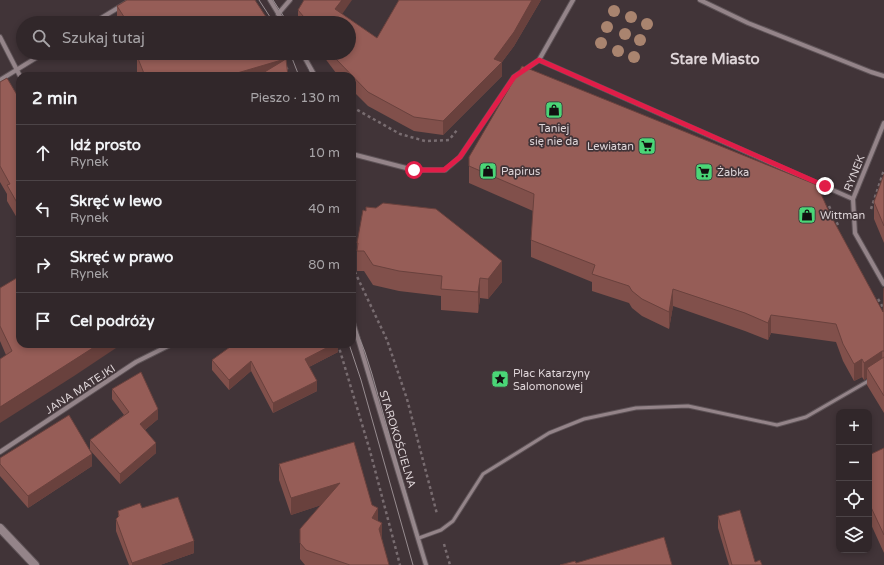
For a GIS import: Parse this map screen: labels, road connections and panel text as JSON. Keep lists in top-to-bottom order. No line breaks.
{"streets":{"street":["RYNEK","JANA MATEJKI","STAROKOŚCIELNA"]},"districts":["Stare Miasto"],"places":{"shop":["Taniej się nie da","Papirus","Wittman"],"supermarket":["Lewiatan","Żabka"],"place":["Plac Katarzyny Salomonowej"]},"page":{"search":"Szukaj tutaj","heading":["2 min","Pieszo · 130 m"],"list":[["Idź prosto","Rynek","10 m"],["Skręć w lewo","Rynek","40 m"],["Skręć w prawo","Rynek","80 m"],"Cel podróży"],"map_buttons":["+","−"]}}
